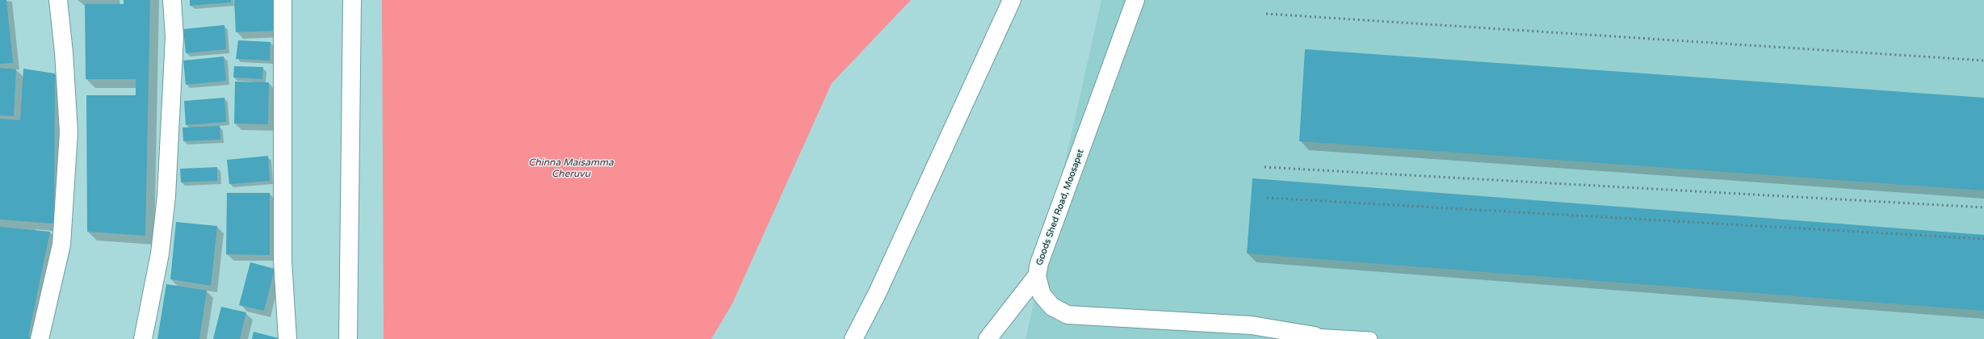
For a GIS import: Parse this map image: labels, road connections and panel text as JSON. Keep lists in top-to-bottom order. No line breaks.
{"streets":{"street":["Goods Shed Road, Moosapet"]},"water":["Chinna Maisamma Cheruvu"]}
